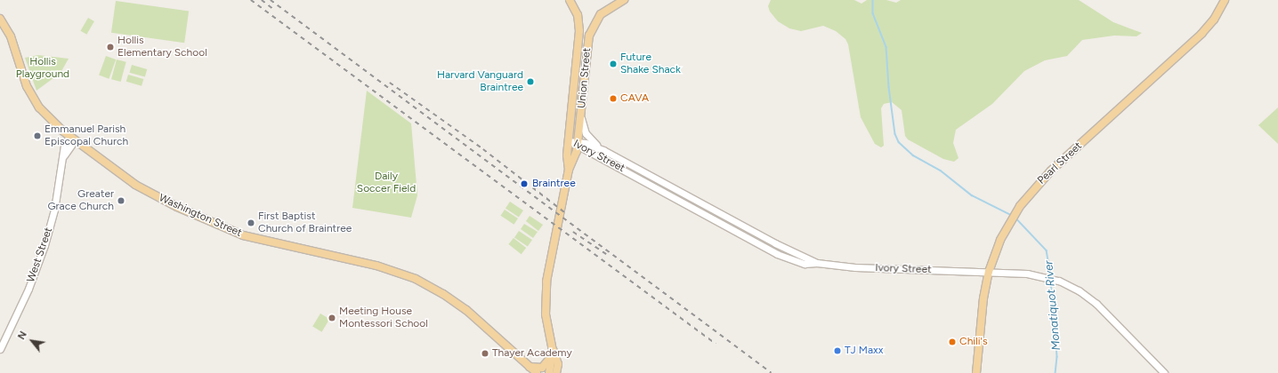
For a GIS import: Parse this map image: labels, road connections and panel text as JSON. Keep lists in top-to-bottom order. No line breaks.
{"streets":{"main road":["Union Street","Pearl Street","Washington Street"],"street":["Ivory Street","West Street"]},"crossings":[["Union Street","Ivory Street"],["Ivory Street","Pearl Street"],["Washington Street","West Street"]],"water":["Monatiquot River"],"parks":["Hollis Playground","Daily Soccer Field"],"places":["Hollis Elementary School","Future Shake Shack","Harvard Vanguard Braintree","CAVA","Emmanuel Parish Episcopal Church","Braintree","Greater Grace Church","First Baptist Church of Braintree","Meeting House Montessori School","Chili's","TJ Maxx","Thayer Academy"],"north":"top left"}
